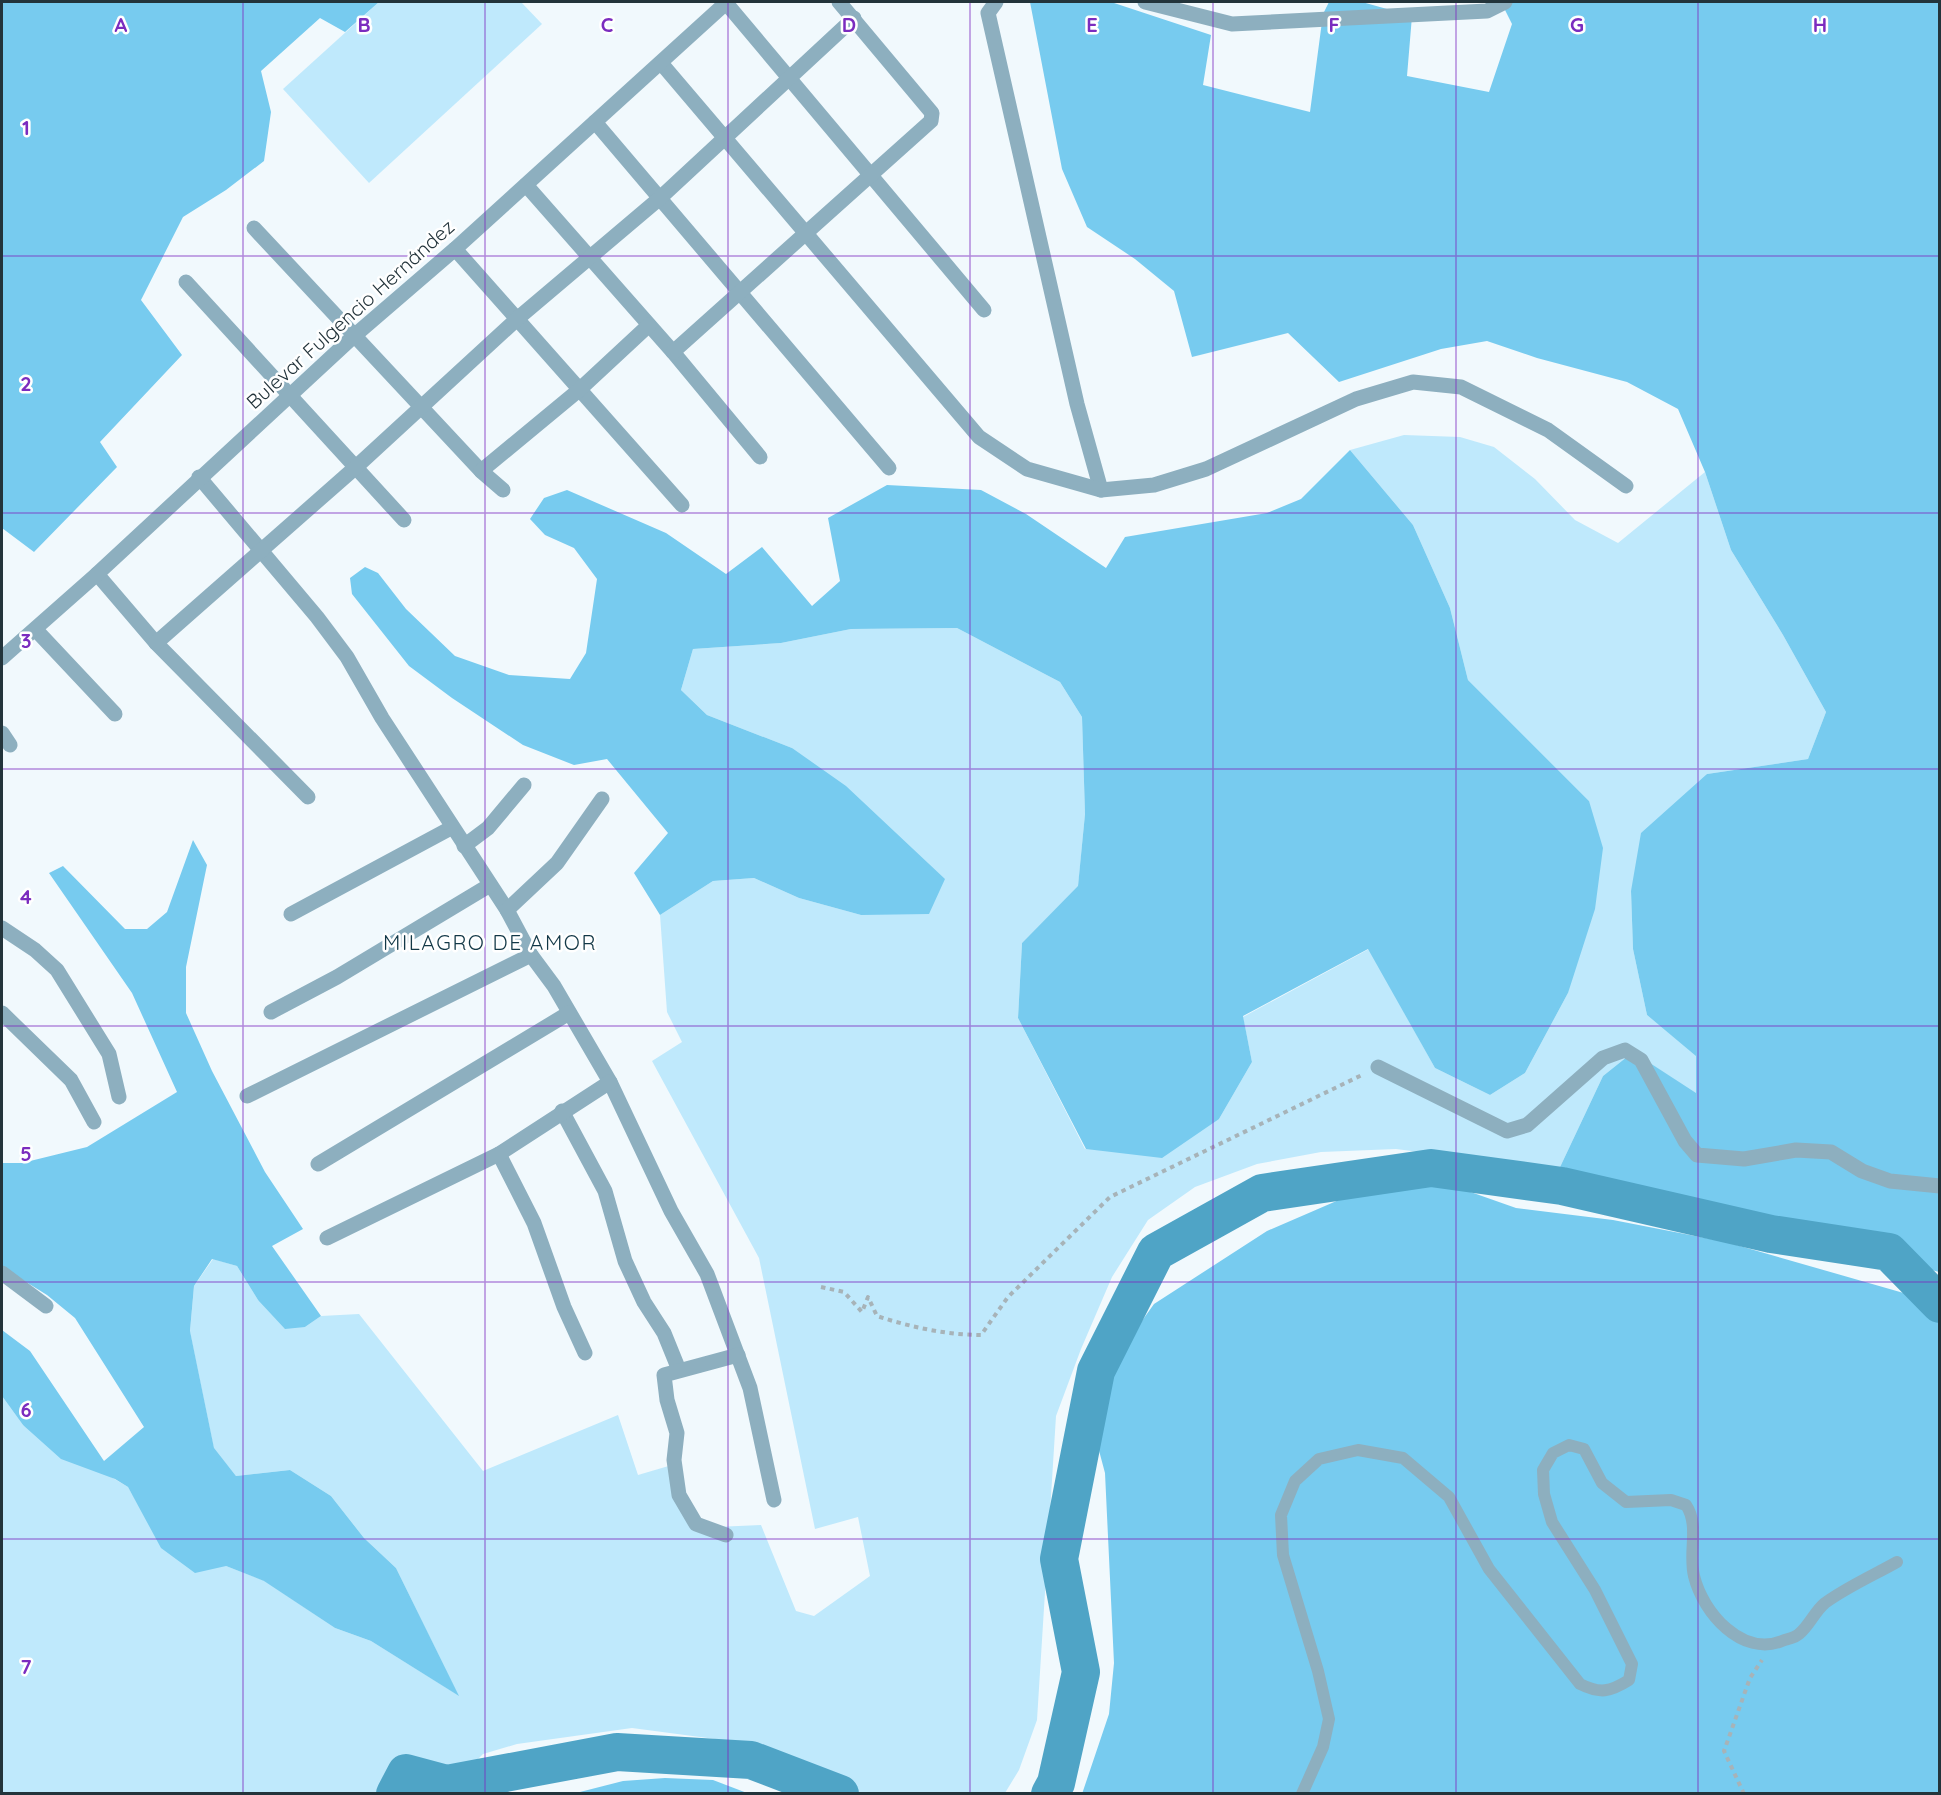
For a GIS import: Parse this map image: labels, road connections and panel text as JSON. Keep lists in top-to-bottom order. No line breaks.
{"streets":{"street":["Bulevar Fulgencio Hernández"]},"districts":["MILAGRO DE AMOR"],"grid":{"columns":["A","B","C","D","E","F","G","H"],"rows":["1","2","3","4","5","6","7"]}}
